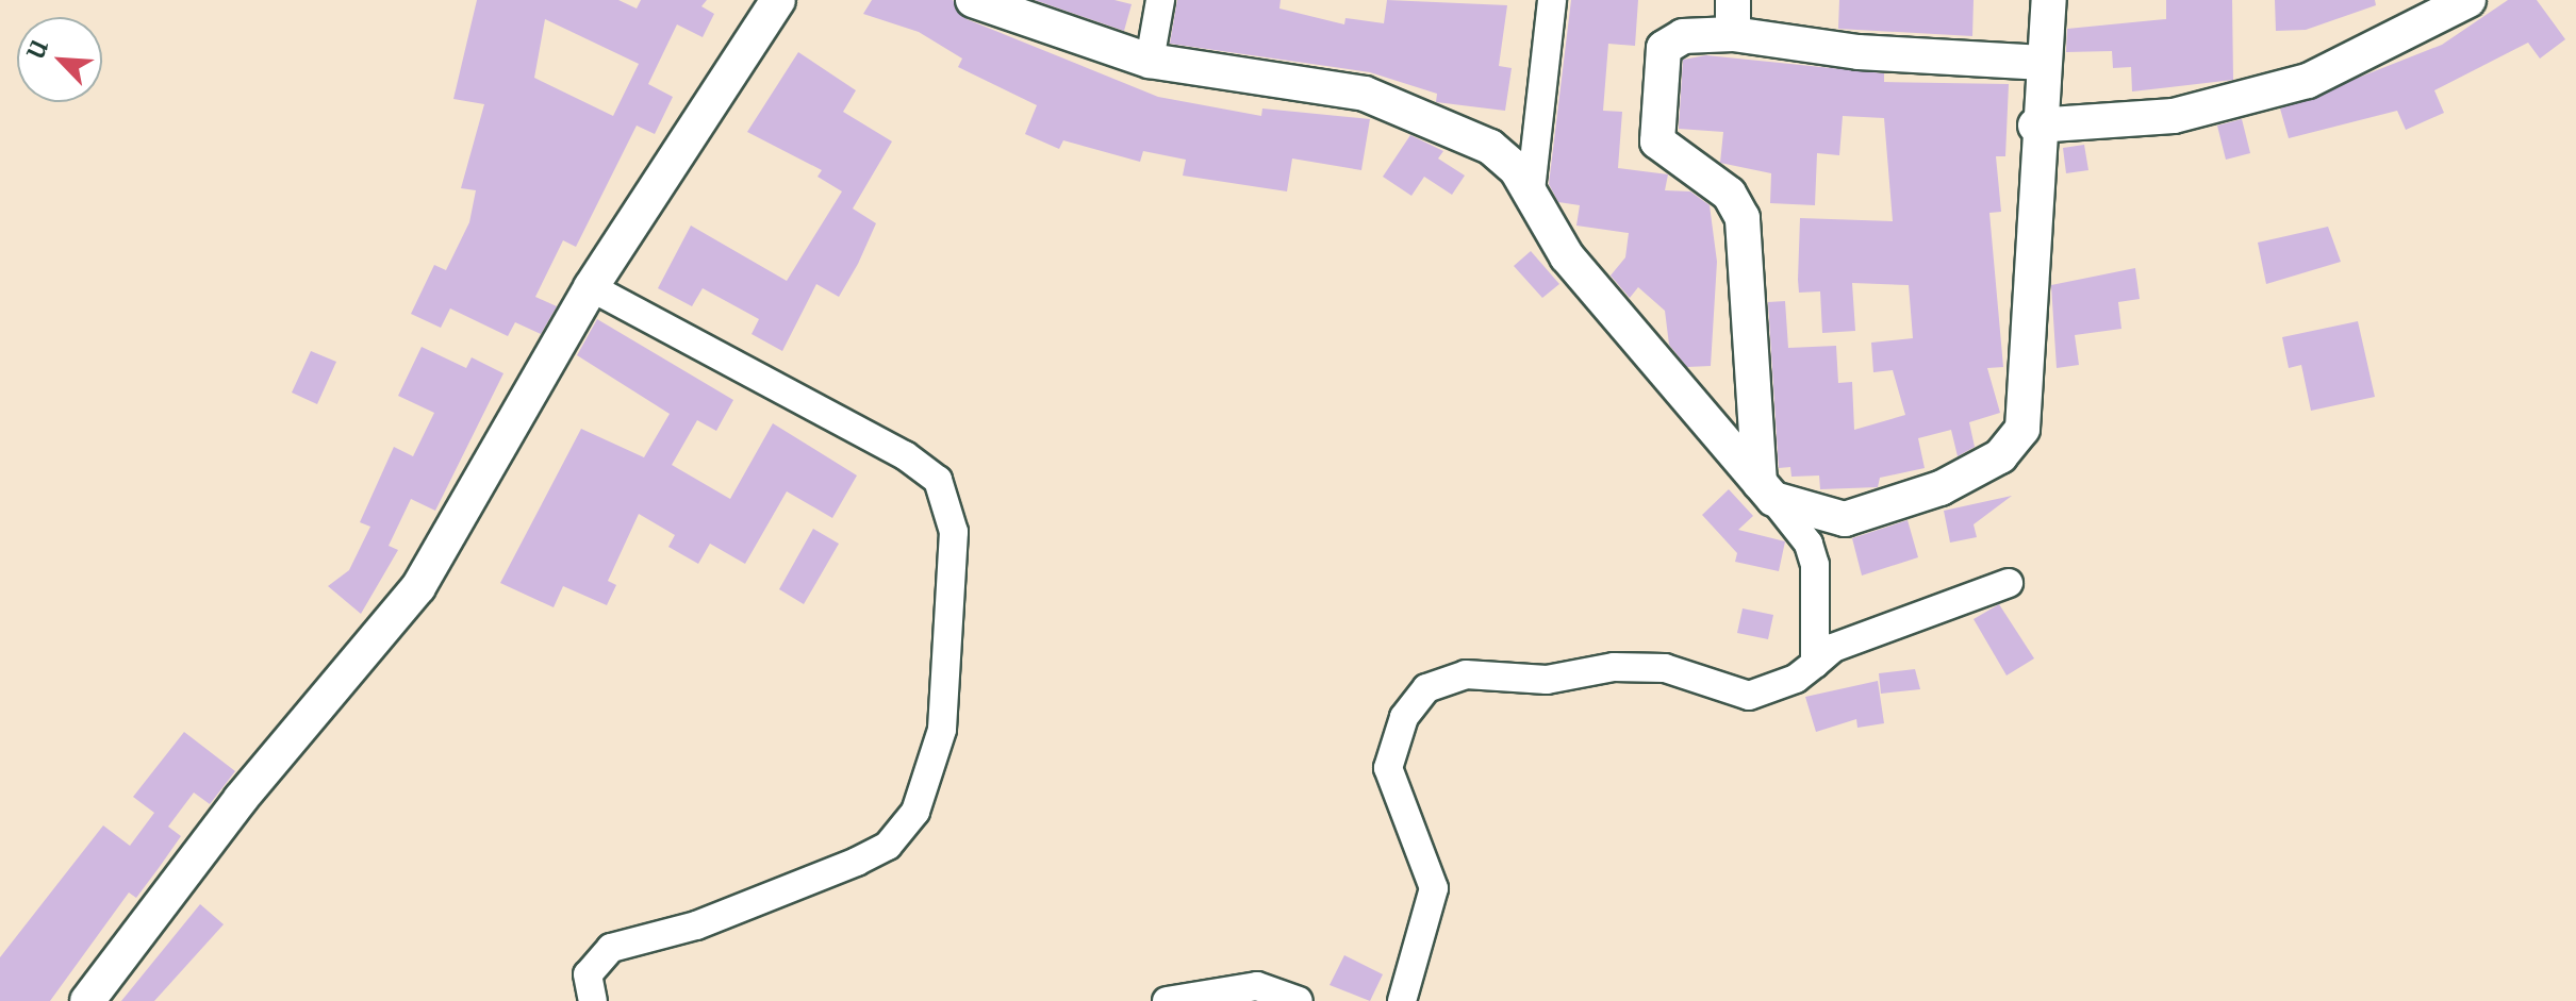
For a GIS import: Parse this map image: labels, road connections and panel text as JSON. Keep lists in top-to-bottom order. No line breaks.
{"north":"top left"}
